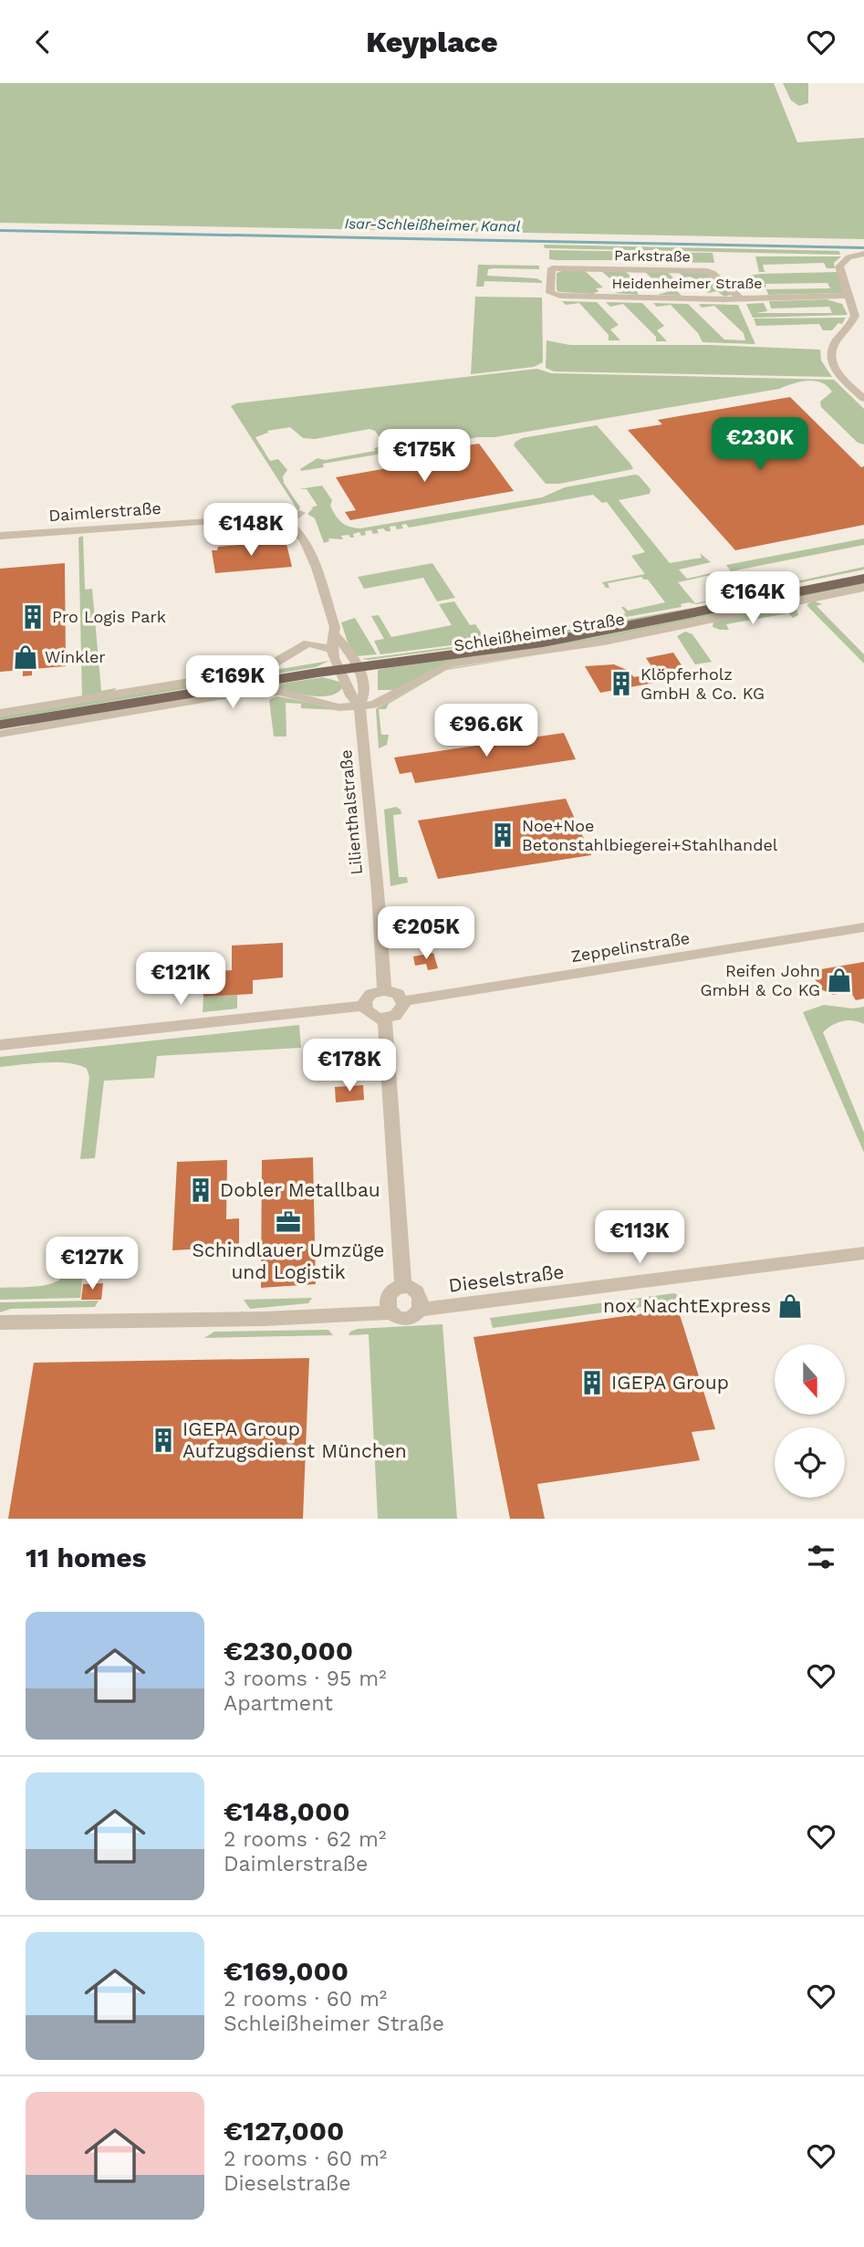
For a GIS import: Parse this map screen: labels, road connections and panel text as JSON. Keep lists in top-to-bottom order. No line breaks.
{"streets":{"main road":["Schleißheimer Straße"],"street":["Parkstraße","Heidenheimer Straße","Daimlerstraße","Lilienthalstraße","Zeppelinstraße","Dieselstraße"]},"crossings":[["Parkstraße","Heidenheimer Straße"],["Schleißheimer Straße","Lilienthalstraße"],["Lilienthalstraße","Zeppelinstraße"]],"water":["Isar-Schleißheimer Kanal"],"places":{"building":["Pro Logis Park","Klöpferholz GmbH & Co. KG","Noe+Noe Betonstahlbiegerei+Stahlhandel","Dobler Metallbau","IGEPA Group","IGEPA Group Aufzugsdienst München"],"shop":["Winkler","Reifen John GmbH & Co KG","nox NachtExpress"],"office":["Schindlauer Umzüge und Logistik"]},"north":"bottom","page":{"header":"Keyplace","price":["€230K","€175K","€148K","€164K","€169K","€96.6K","€205K","€121K","€178K","€113K","€127K"],"heading":"11 homes","list":[{"name":"€230,000","note":"3 rooms · 95 m² · Apartment"},{"name":"€148,000","note":"2 rooms · 62 m² · Daimlerstraße"},{"name":"€169,000","note":"2 rooms · 60 m² · Schleißheimer Straße"},{"name":"€127,000","note":"2 rooms · 60 m² · Dieselstraße"}]}}
